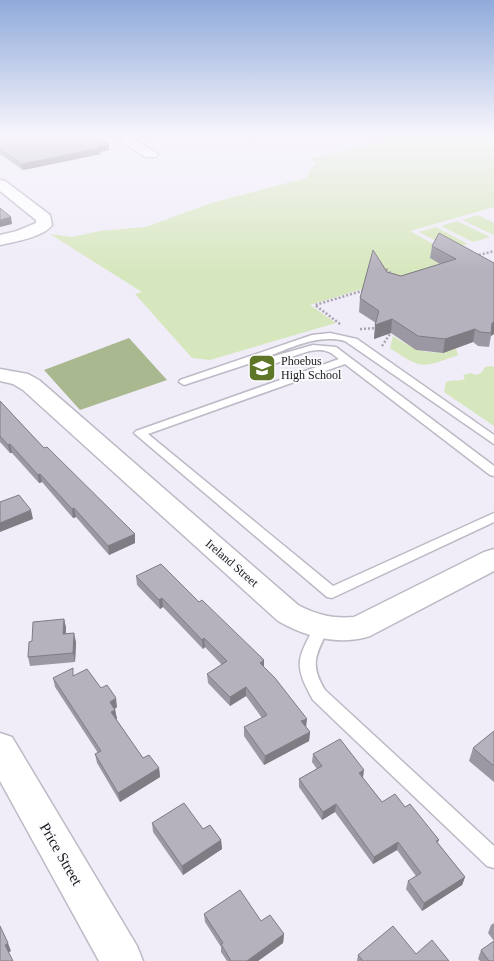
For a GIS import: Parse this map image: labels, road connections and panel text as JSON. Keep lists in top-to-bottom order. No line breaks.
{"streets":{"street":["Ireland Street","Price Street"]},"places":{"school or university":["Phoebus High School"]}}
